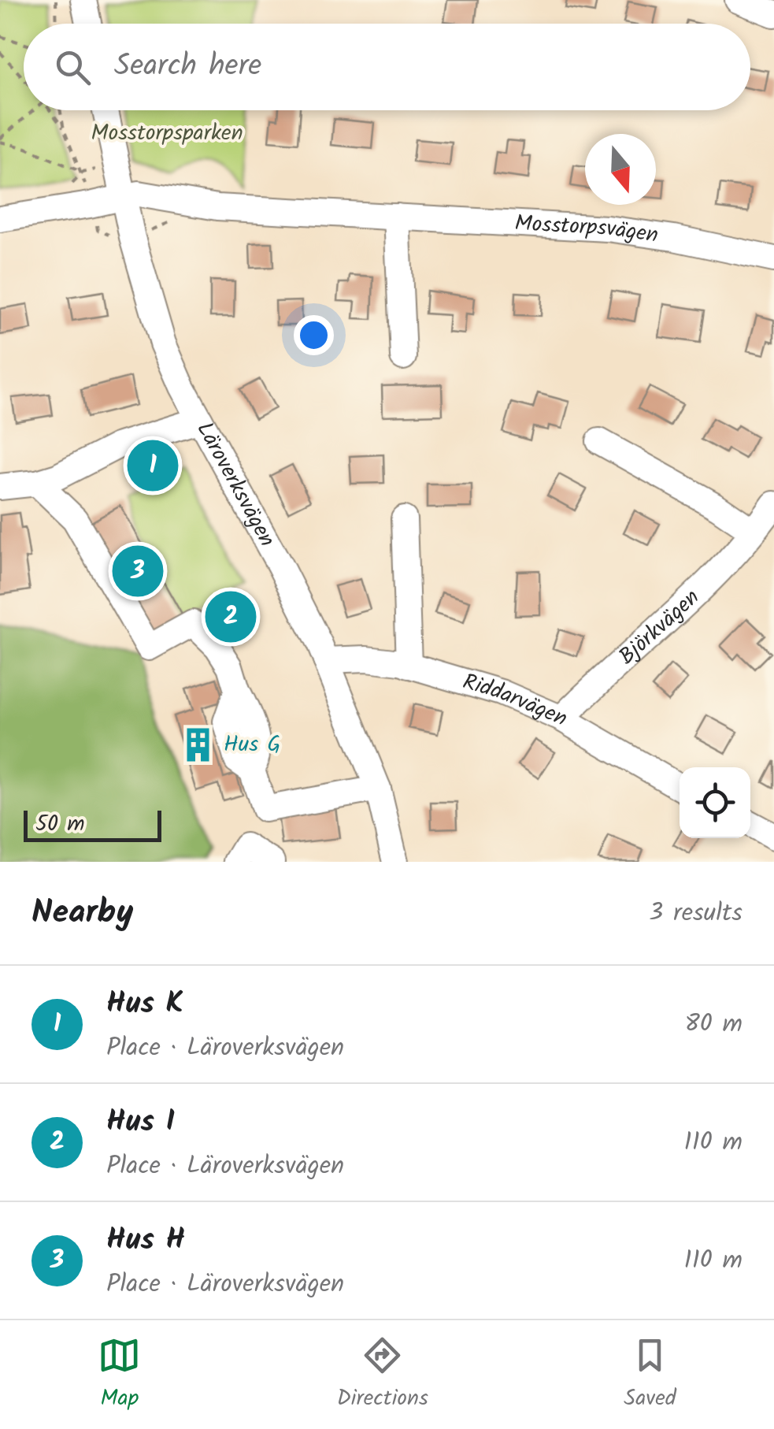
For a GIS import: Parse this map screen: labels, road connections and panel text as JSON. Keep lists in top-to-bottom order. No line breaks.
{"streets":{"street":["Mosstorpsvägen","Läroverksvägen","Björkvägen","Riddarvägen"]},"crossings":[["Mosstorpsvägen","Läroverksvägen"],["Läroverksvägen","Riddarvägen"],["Björkvägen","Riddarvägen"]],"parks":["Mosstorpsparken"],"places":{"building":["Hus G"]},"scale_bar":"50 m","north":"bottom","page":{"search":"Search here","pins":["1","3","2"],"scale":"50 m","heading":["Nearby","3 results"],"list":[{"mark":"1","name":"Hus K","note":"Place · Läroverksvägen","value":"80 m"},{"mark":"2","name":"Hus I","note":"Place · Läroverksvägen","value":"110 m"},{"mark":"3","name":"Hus H","note":"Place · Läroverksvägen","value":"110 m"}],"nav":["Map","Directions","Saved"]}}
